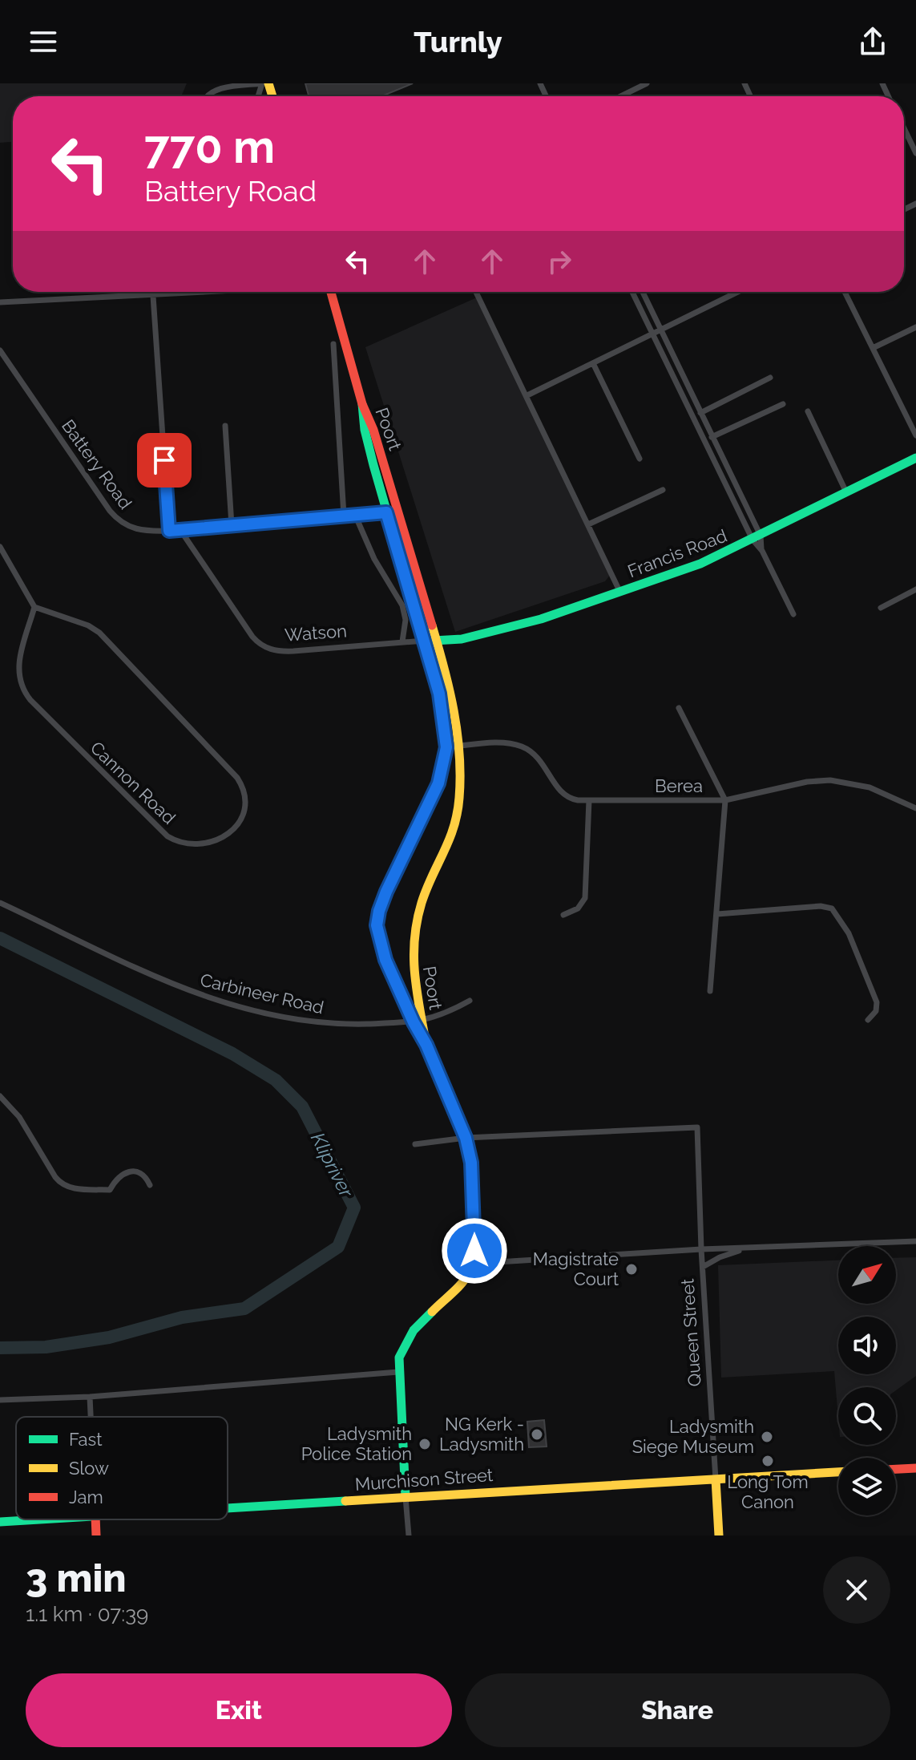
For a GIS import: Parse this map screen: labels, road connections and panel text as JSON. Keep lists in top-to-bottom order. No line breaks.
{"streets":{"street":["Poort","Battery Road","Francis Road","Watson","Cannon Road","Berea","Carbineer Road","Queen Street","Murchison Street"]},"crossings":[["Poort","Battery Road"],["Poort","Francis Road"],["Poort","Watson"],["Poort","Berea"],["Poort","Carbineer Road"],["Poort","Queen Street"],["Poort","Murchison Street"],["Battery Road","Watson"],["Francis Road","Watson"],["Queen Street","Murchison Street"]],"water":["Klipriver"],"places":["Magistrate Court","NG Kerk - Ladysmith","Ladysmith Siege Museum","Ladysmith Police Station","Long Tom Canon"],"legend":["Fast","Slow","Jam"],"north":"top right","page":{"header":"Turnly","turn":["770 m","Battery Road"],"heading":["3 min","1.1 km · 07:39"],"buttons":["Exit","Share"]}}
